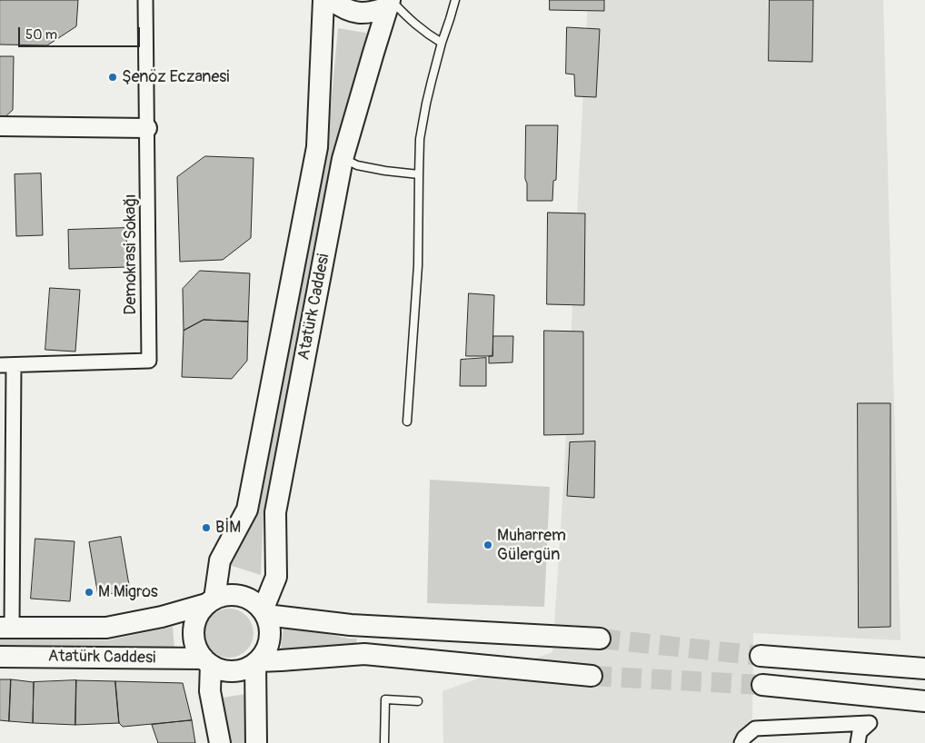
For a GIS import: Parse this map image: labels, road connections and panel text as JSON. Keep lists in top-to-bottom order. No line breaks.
{"streets":{"main road":["Atatürk Caddesi"],"street":["Demokrasi Sokağı"]},"places":["Şenöz Eczanesi","BİM","Muharrem Gülergün","M Migros"],"scale_bar":"50 m"}
